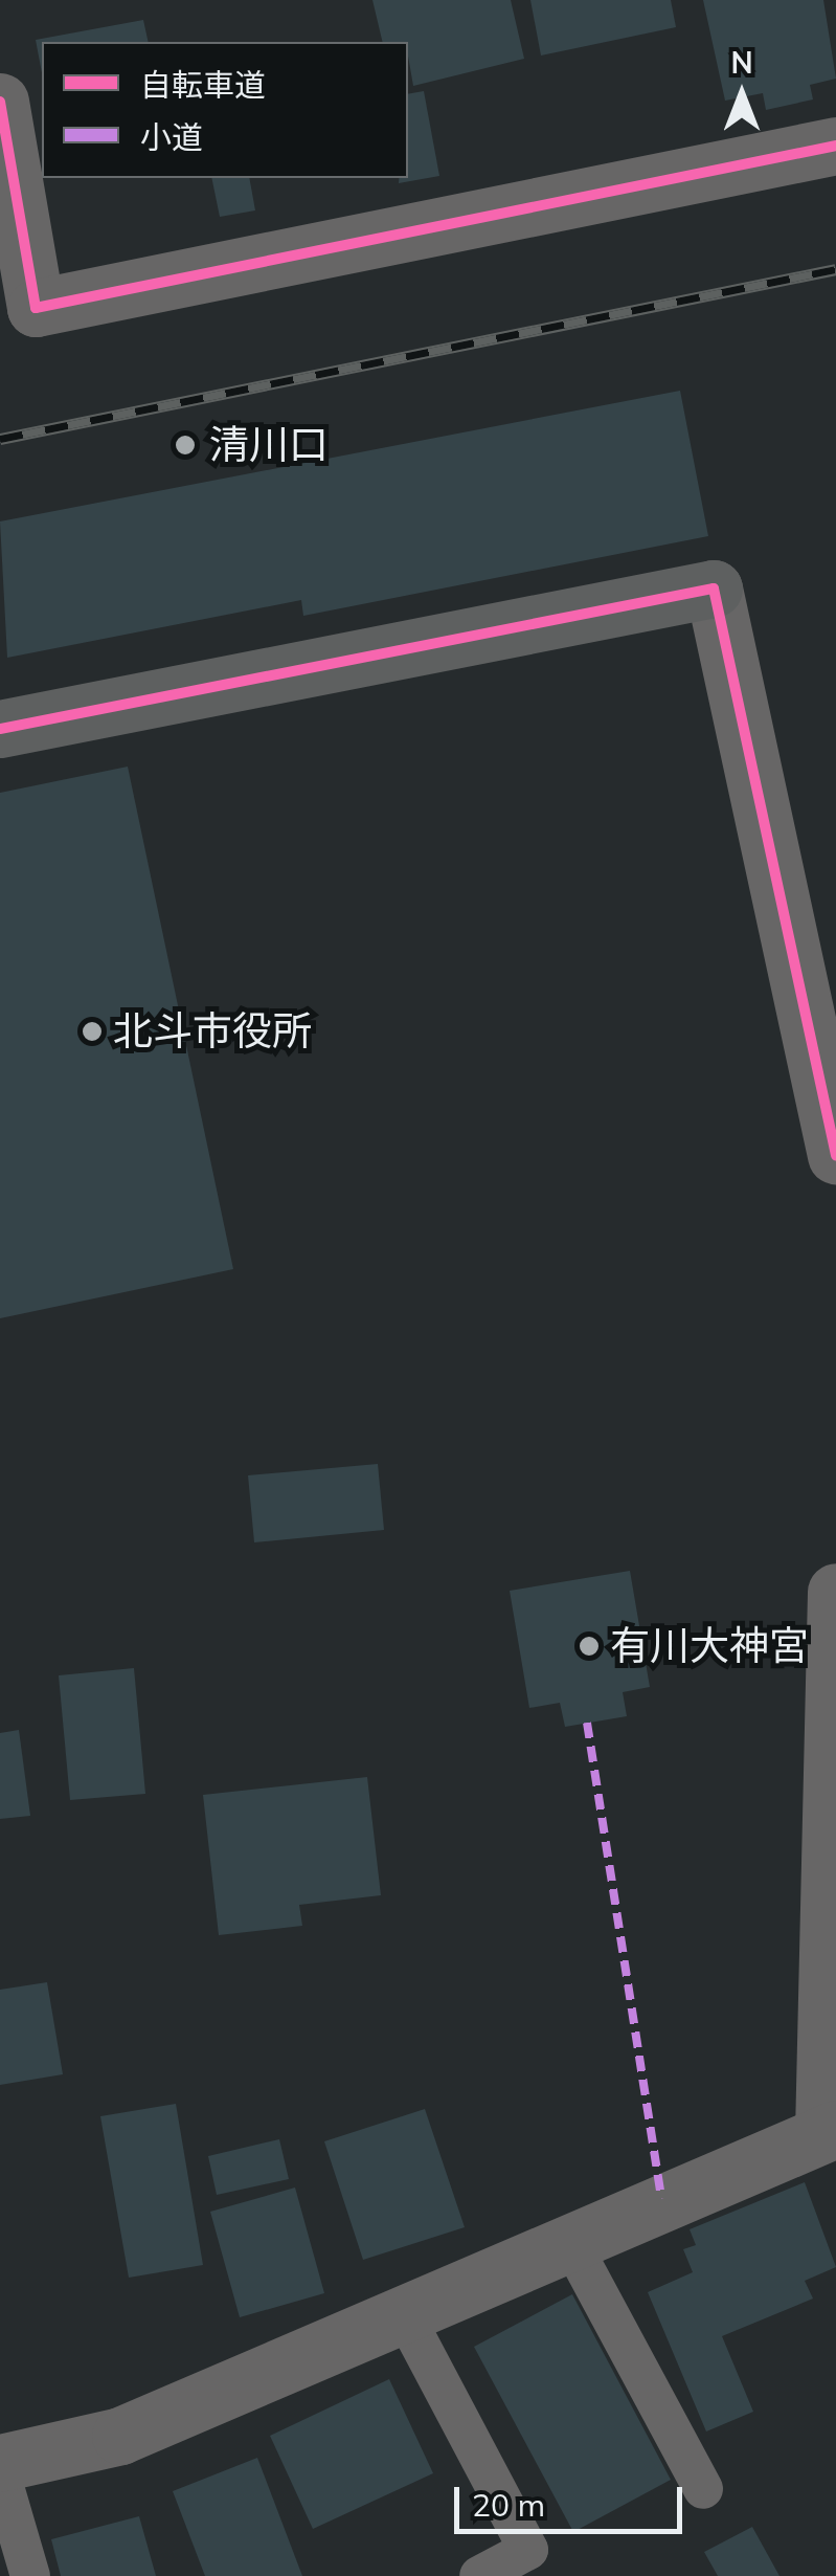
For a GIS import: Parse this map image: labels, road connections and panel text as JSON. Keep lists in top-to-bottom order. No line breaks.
{"places":["清川口","北斗市役所","有川大神宮"],"legend":["自転車道","小道"],"scale_bar":"20 m","north":"top"}
